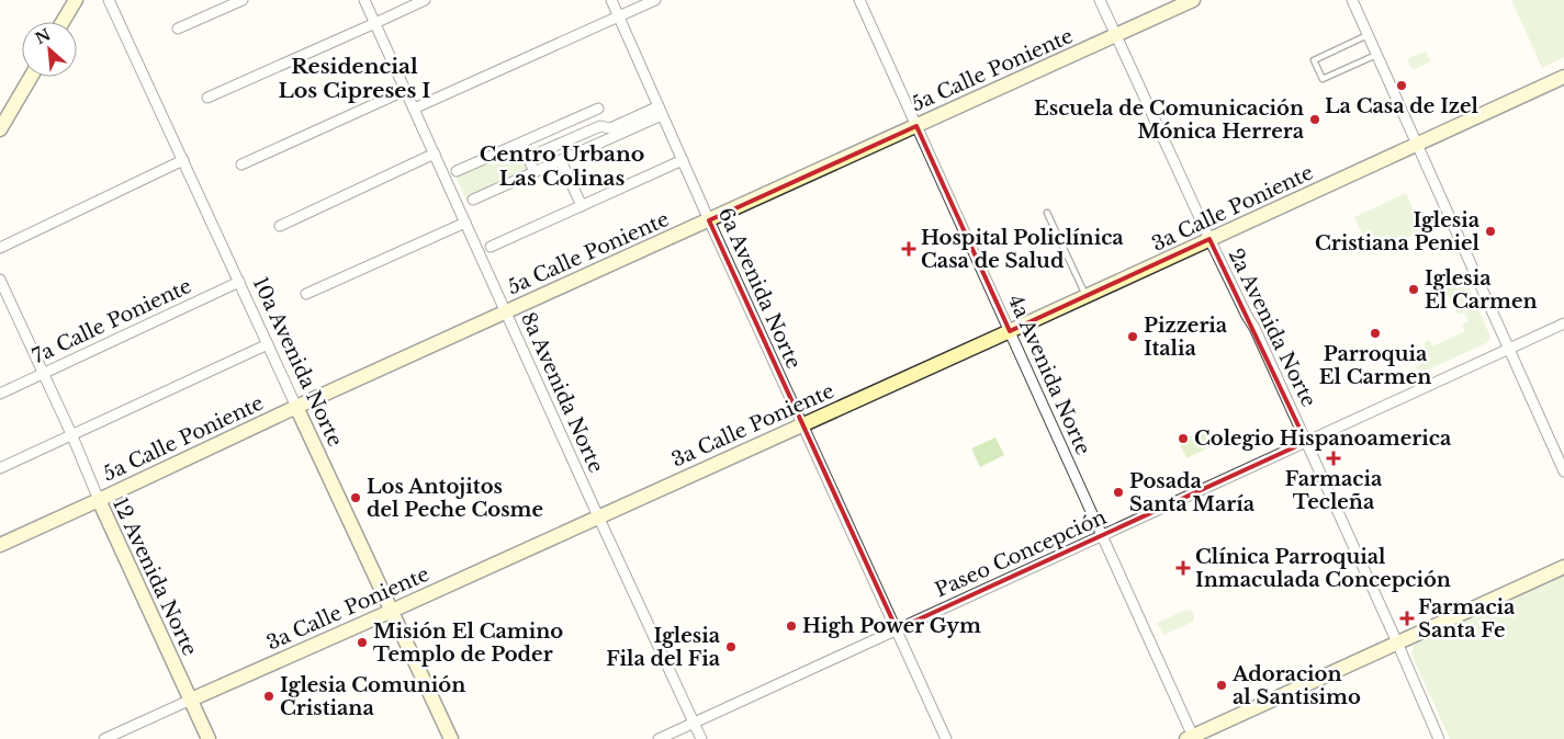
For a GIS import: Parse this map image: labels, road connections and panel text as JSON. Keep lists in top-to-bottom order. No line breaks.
{"streets":{"street":["5a Calle Poniente","3a Calle Poniente","6a Avenida Norte","7a Calle Poniente","2a Avenida Norte","10a Avenida Norte","4a Avenida Norte","8a Avenida Norte","Paseo Concepción","12 Avenida Norte"]},"crossings":[["5a Calle Poniente","6a Avenida Norte"],["5a Calle Poniente","2a Avenida Norte"],["5a Calle Poniente","10a Avenida Norte"],["5a Calle Poniente","4a Avenida Norte"],["5a Calle Poniente","8a Avenida Norte"],["5a Calle Poniente","12 Avenida Norte"],["3a Calle Poniente","6a Avenida Norte"],["3a Calle Poniente","2a Avenida Norte"],["3a Calle Poniente","10a Avenida Norte"],["3a Calle Poniente","4a Avenida Norte"],["3a Calle Poniente","8a Avenida Norte"],["3a Calle Poniente","12 Avenida Norte"],["6a Avenida Norte","Paseo Concepción"],["7a Calle Poniente","10a Avenida Norte"],["7a Calle Poniente","12 Avenida Norte"],["2a Avenida Norte","Paseo Concepción"],["4a Avenida Norte","Paseo Concepción"],["8a Avenida Norte","Paseo Concepción"]],"districts":["Residencial Los Cipreses I","Centro Urbano Las Colinas"],"places":{"other":["La Casa de Izel","Escuela de Comunicación Mónica Herrera","Iglesia Cristiana Peniel","Iglesia El Carmen","Parroquia El Carmen","Pizzeria Italia","Colegio Hispanoamerica","Posada Santa María","Los Antojitos del Peche Cosme","High Power Gym","Misión El Camino Templo de Poder","Iglesia Fila del Fia","Adoracion al Santisimo","Iglesia Comunión Cristiana"],"health":["Hospital Policlínica Casa de Salud","Farmacia Tecleña","Clínica Parroquial Inmaculada Concepción","Farmacia Santa Fe"]},"north":"top left"}
